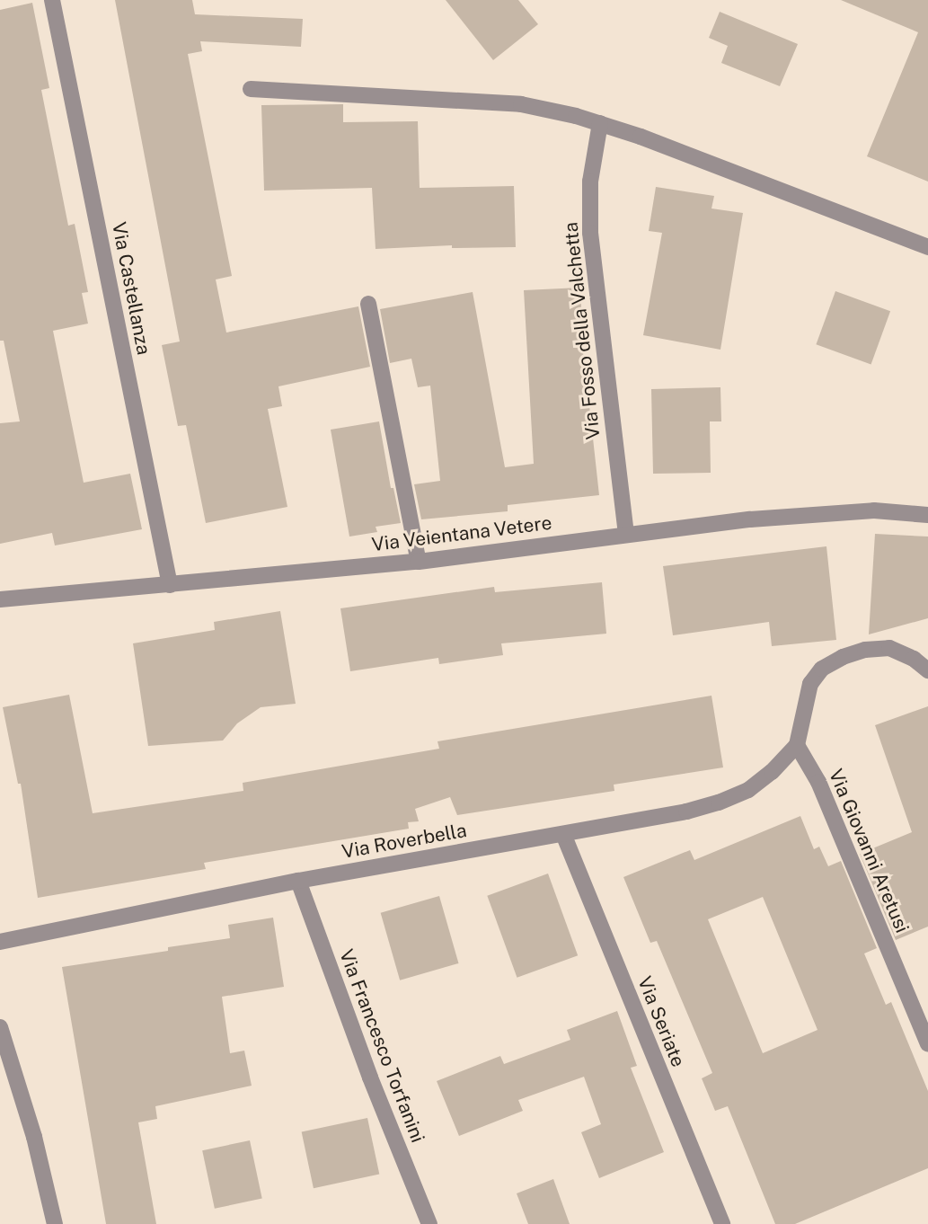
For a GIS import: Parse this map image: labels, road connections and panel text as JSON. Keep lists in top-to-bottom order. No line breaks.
{"streets":{"street":["Via Castellanza","Via Fosso della Valchetta","Via Veientana Vetere","Via Roverbella","Via Giovanni Aretusi","Via Seriate","Via Francesco Torfanini"]},"crossings":[["Via Castellanza","Via Veientana Vetere"],["Via Fosso della Valchetta","Via Veientana Vetere"],["Via Roverbella","Via Giovanni Aretusi"],["Via Roverbella","Via Seriate"],["Via Roverbella","Via Francesco Torfanini"]]}
